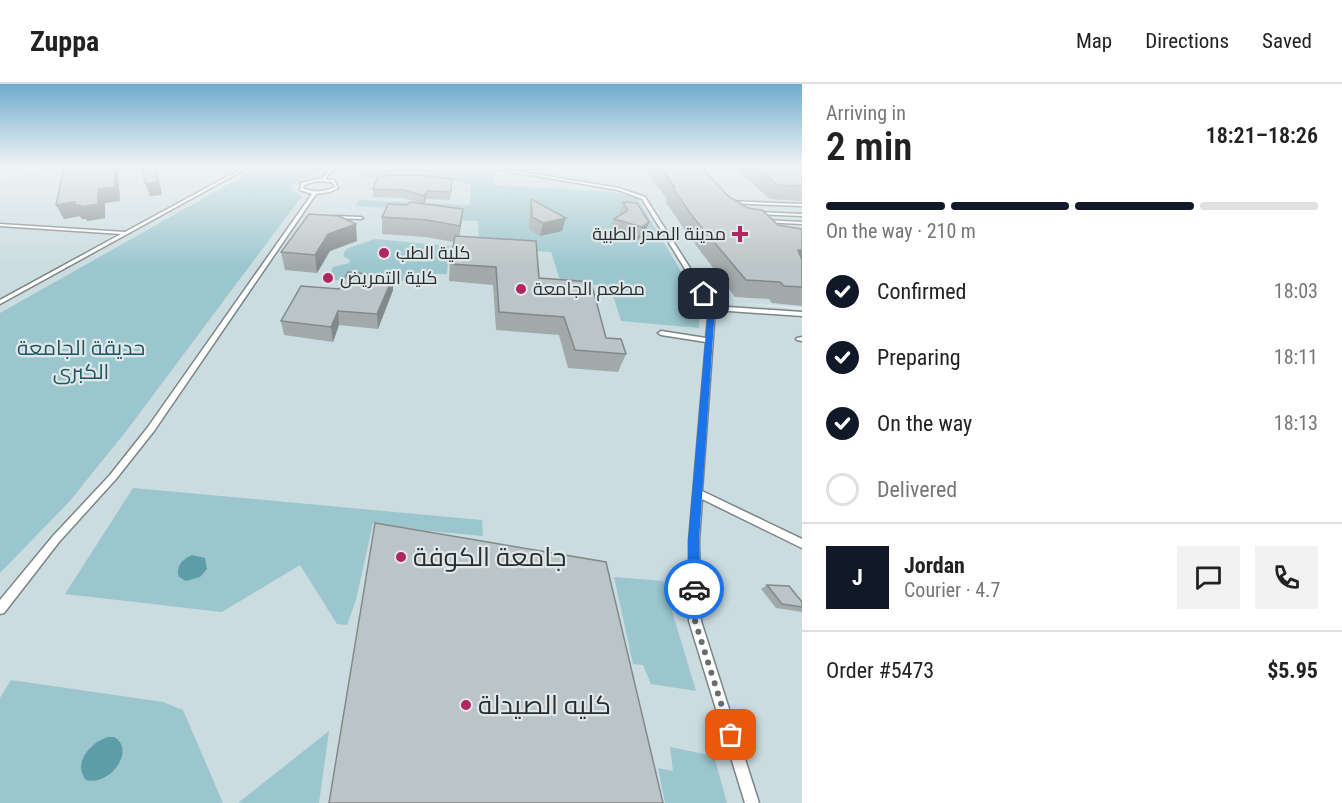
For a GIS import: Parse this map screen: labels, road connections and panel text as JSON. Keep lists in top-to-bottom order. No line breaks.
{"parks":["حديقة الجامعة الكبرى"],"places":{"health":["مدينة الصدر الطبية"],"other":["كلية الطب","كلية التمريض","مطعم الجامعة","جامعة الكوفة","كليه الصيدلة"]},"page":{"header":"Zuppa","nav":["Map","Directions","Saved"],"heading":["2 min","Arriving in","18:21–18:26"],"panel":["Jordan","Courier · 4.7","Order #5473","$5.95"],"bar":"On the way · 210 m","list":[["Confirmed","18:03"],["Preparing","18:11"],["On the way","18:13"],"Delivered"],"round":"J"}}
